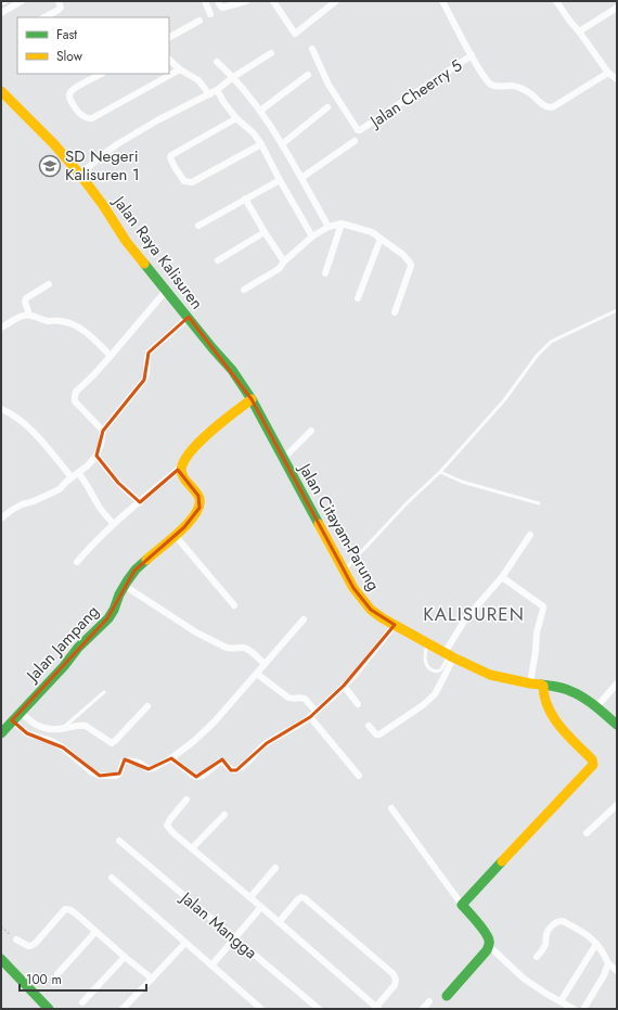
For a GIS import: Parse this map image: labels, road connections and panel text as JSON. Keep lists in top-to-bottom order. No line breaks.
{"streets":{"street":["Jalan Cheerry 5","Jalan Raya Kalisuren","Jalan Citayam-Parung","Jalan Jampang","Jalan Mangga"]},"crossings":[["Jalan Raya Kalisuren","Jalan Citayam-Parung"]],"districts":["KALISUREN"],"places":{"school or university":["SD Negeri Kalisuren 1"]},"legend":["Fast","Slow"],"scale_bar":"100 m"}
